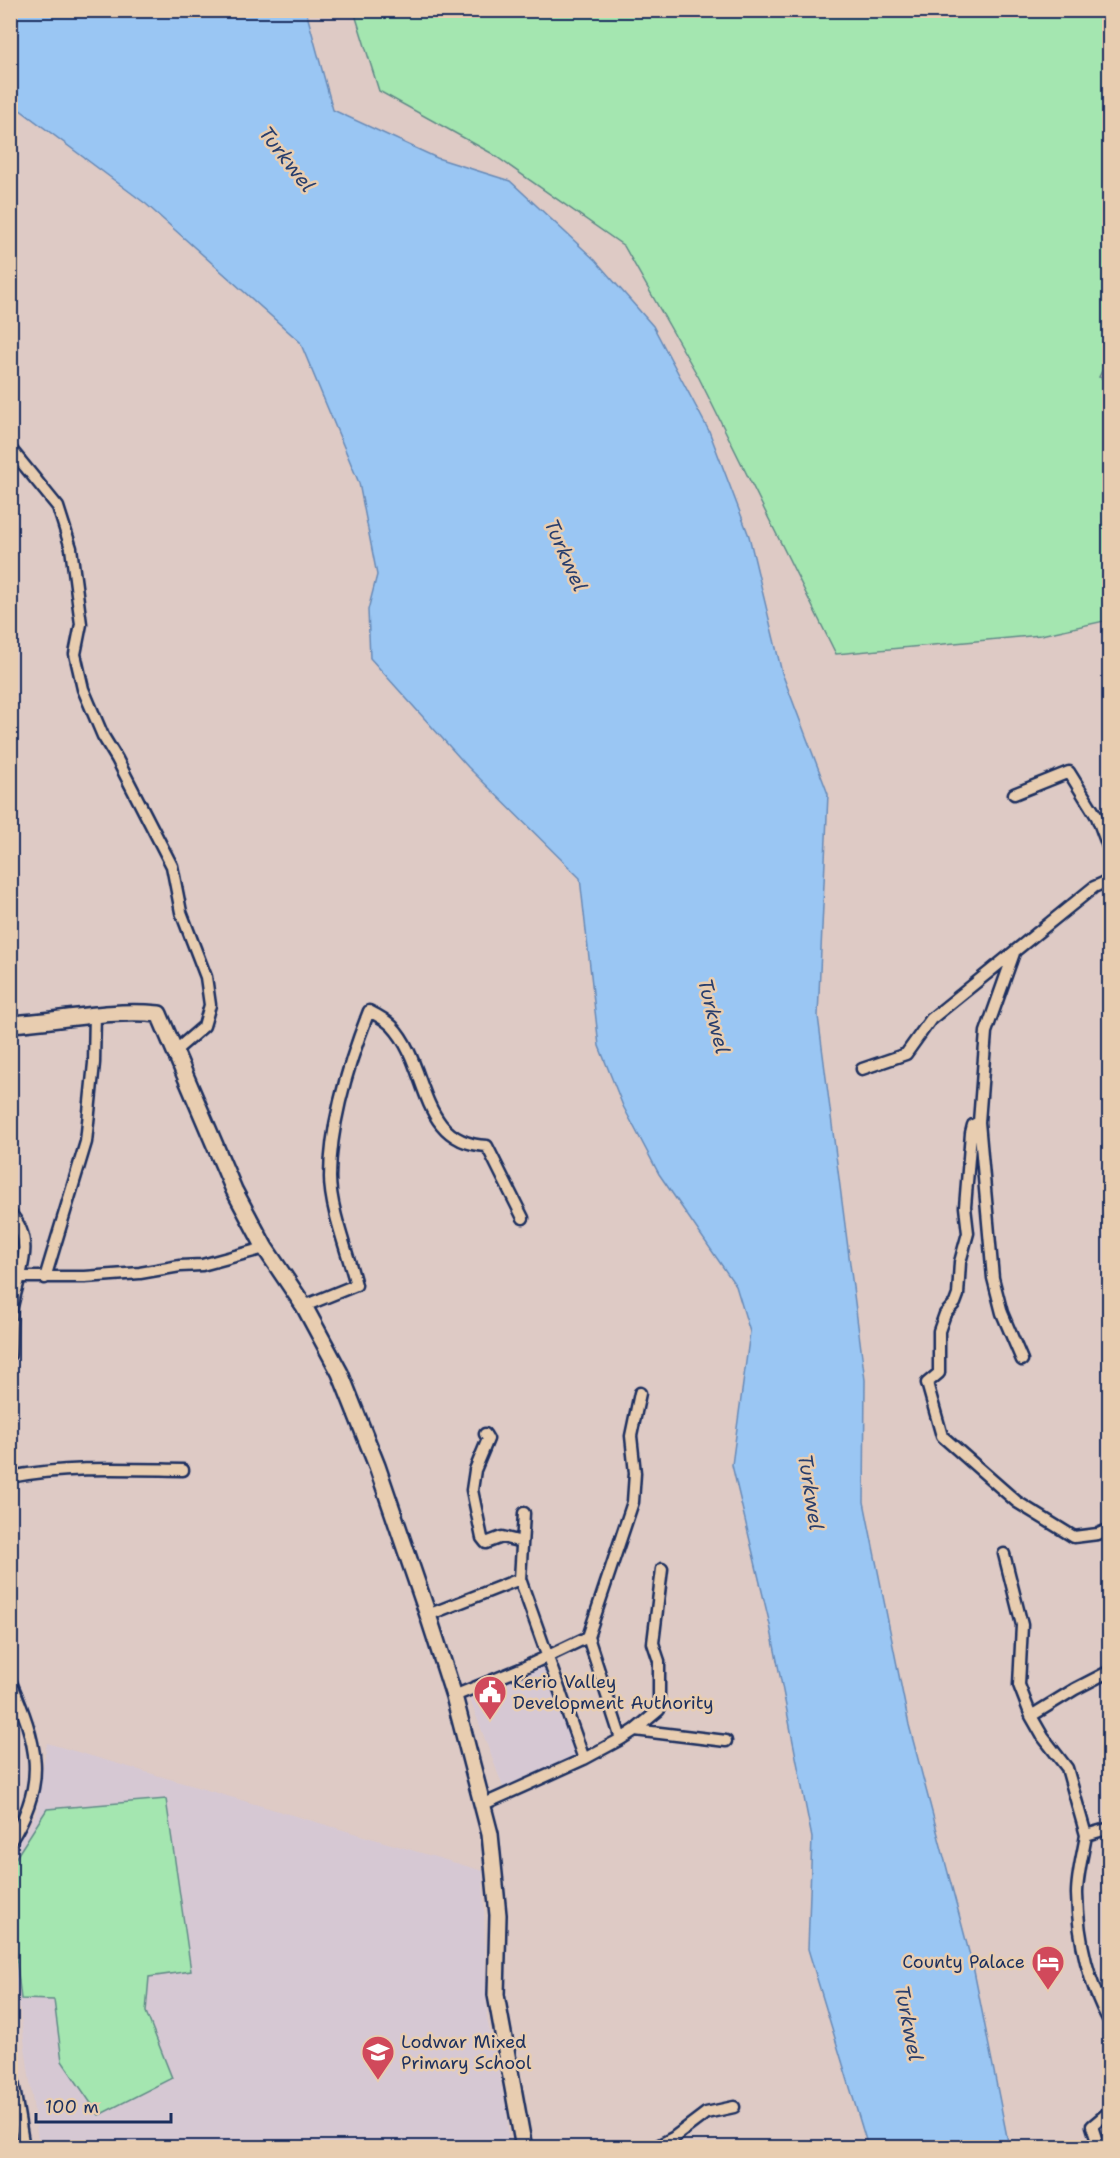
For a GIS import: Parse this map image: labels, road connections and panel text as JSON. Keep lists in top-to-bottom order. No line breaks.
{"water":["Turkwel"],"places":{"public building":["Kerio Valley Development Authority"],"hotel":["County Palace"],"school or university":["Lodwar Mixed Primary School"]},"scale_bar":"100 m"}
